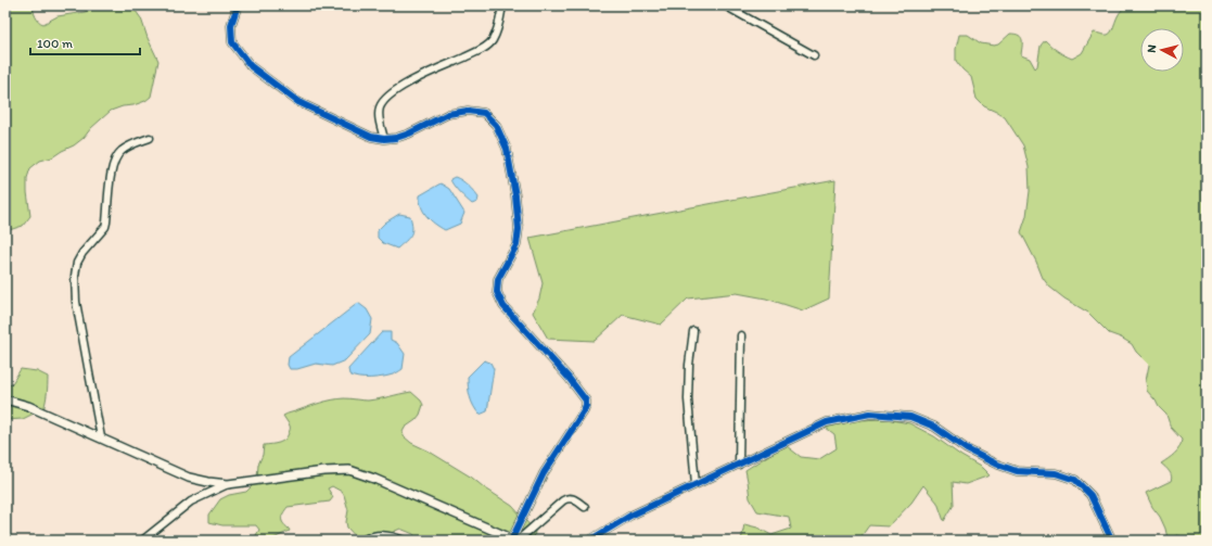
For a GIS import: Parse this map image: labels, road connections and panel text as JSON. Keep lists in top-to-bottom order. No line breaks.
{"scale_bar":"100 m","north":"left"}
